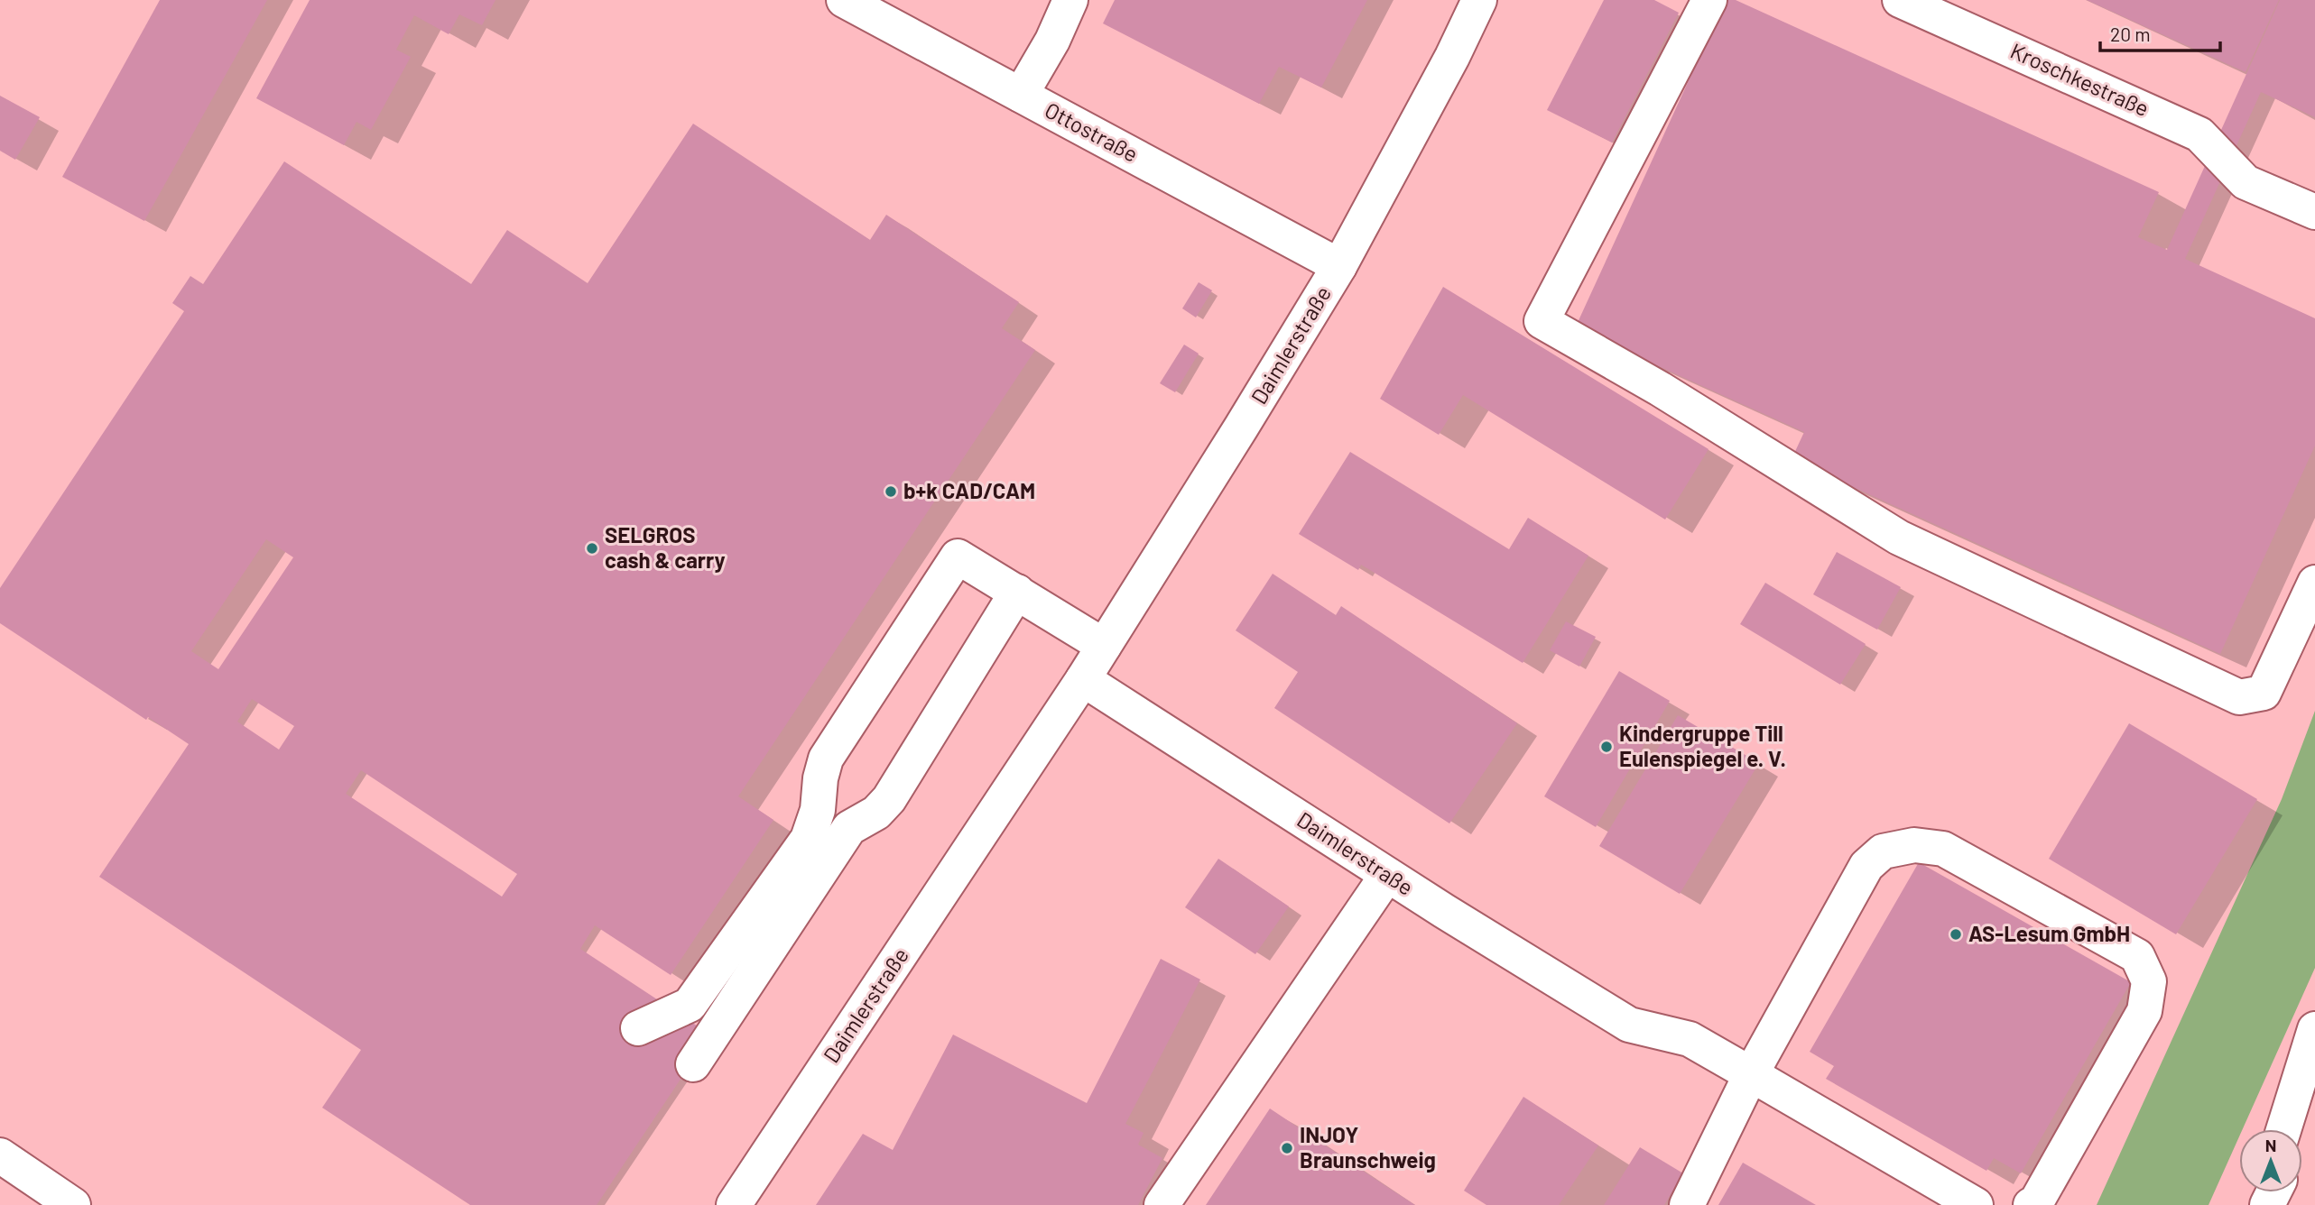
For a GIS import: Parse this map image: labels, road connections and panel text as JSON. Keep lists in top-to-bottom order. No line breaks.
{"streets":{"main road":["Kroschkestraße","Ottostraße","Daimlerstraße"]},"crossings":[["Ottostraße","Daimlerstraße"]],"places":["b+k CAD/CAM","SELGROS cash & carry","Kindergruppe Till Eulenspiegel e. V.","AS-Lesum GmbH","INJOY Braunschweig"],"scale_bar":"20 m","north":"top"}
